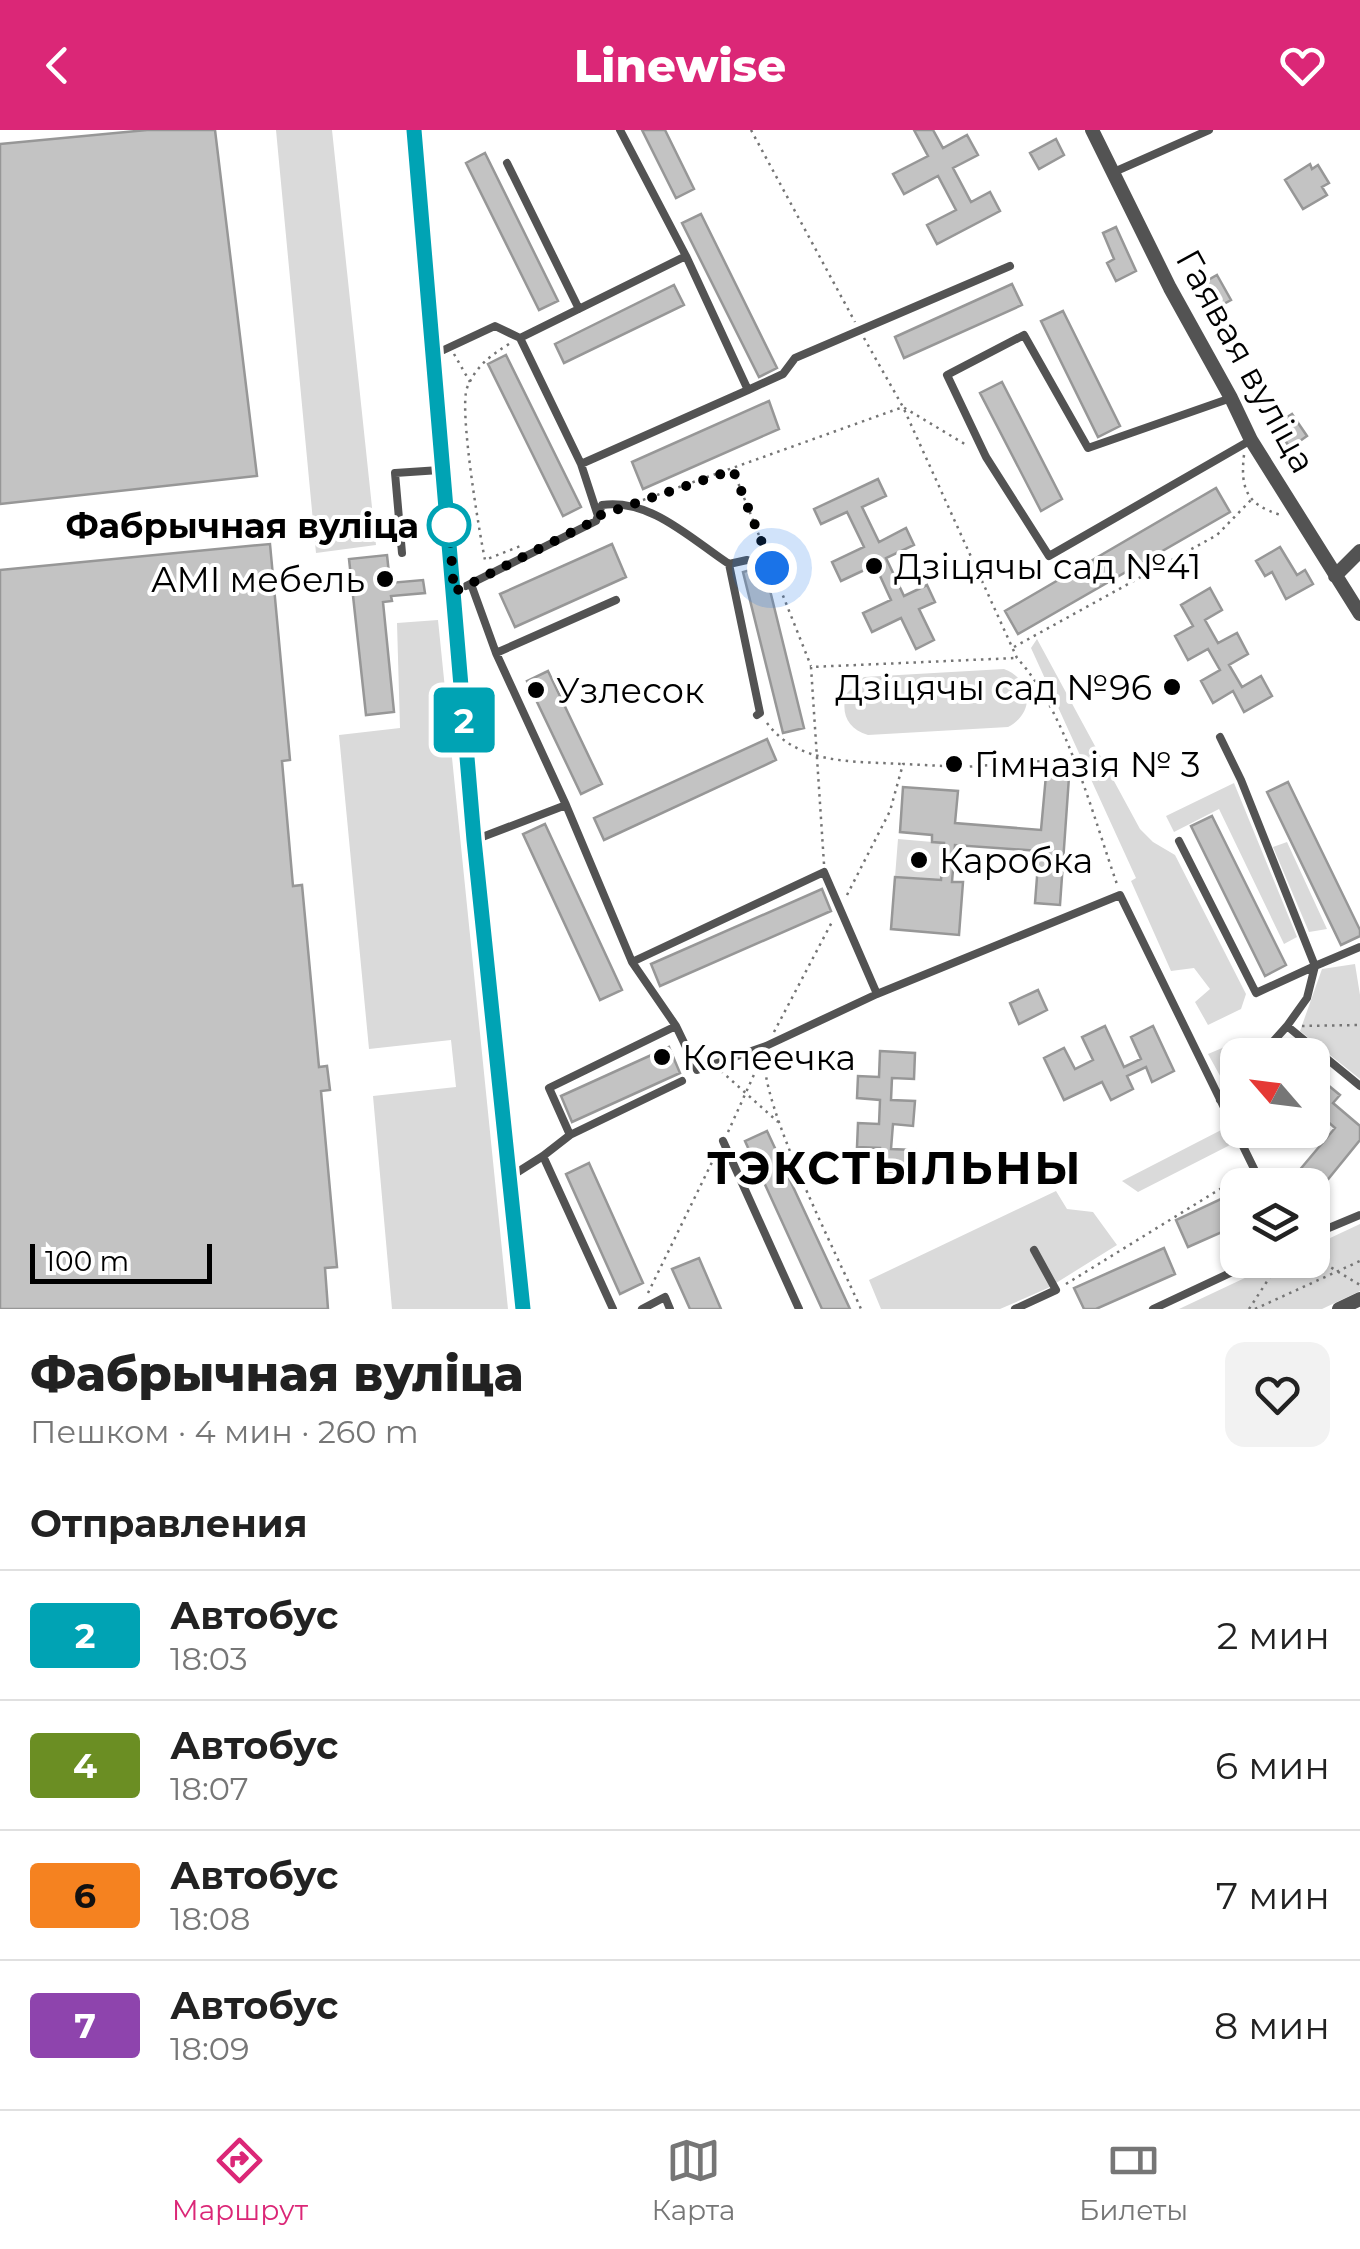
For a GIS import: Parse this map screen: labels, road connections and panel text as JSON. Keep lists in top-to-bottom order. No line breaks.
{"streets":{"street":["Гаявая вуліца"]},"districts":["ТЭКСТЫЛЬНЫ"],"places":["Фабрычная вуліца","Дзіцячы сад №41","AMI мебель","Дзіцячы сад №96","Узлесок","Гімназія № 3","Каробка","Копеечка"],"lines":["bus line 2"],"scale_bar":"100 m","north":"top left","page":{"header":"Linewise","on_map":"2","scale":"100 m","heading":[["Фабрычная вуліца","Пешком · 4 мин · 260 m"],"Отправления"],"list":[{"mark":"2","name":"Автобус","note":"18:03","value":"2 мин"},{"mark":"4","name":"Автобус","note":"18:07","value":"6 мин"},{"mark":"6","name":"Автобус","note":"18:08","value":"7 мин"},{"mark":"7","name":"Автобус","note":"18:09","value":"8 мин"}],"tabs":["Маршрут","Карта","Билеты"]}}
